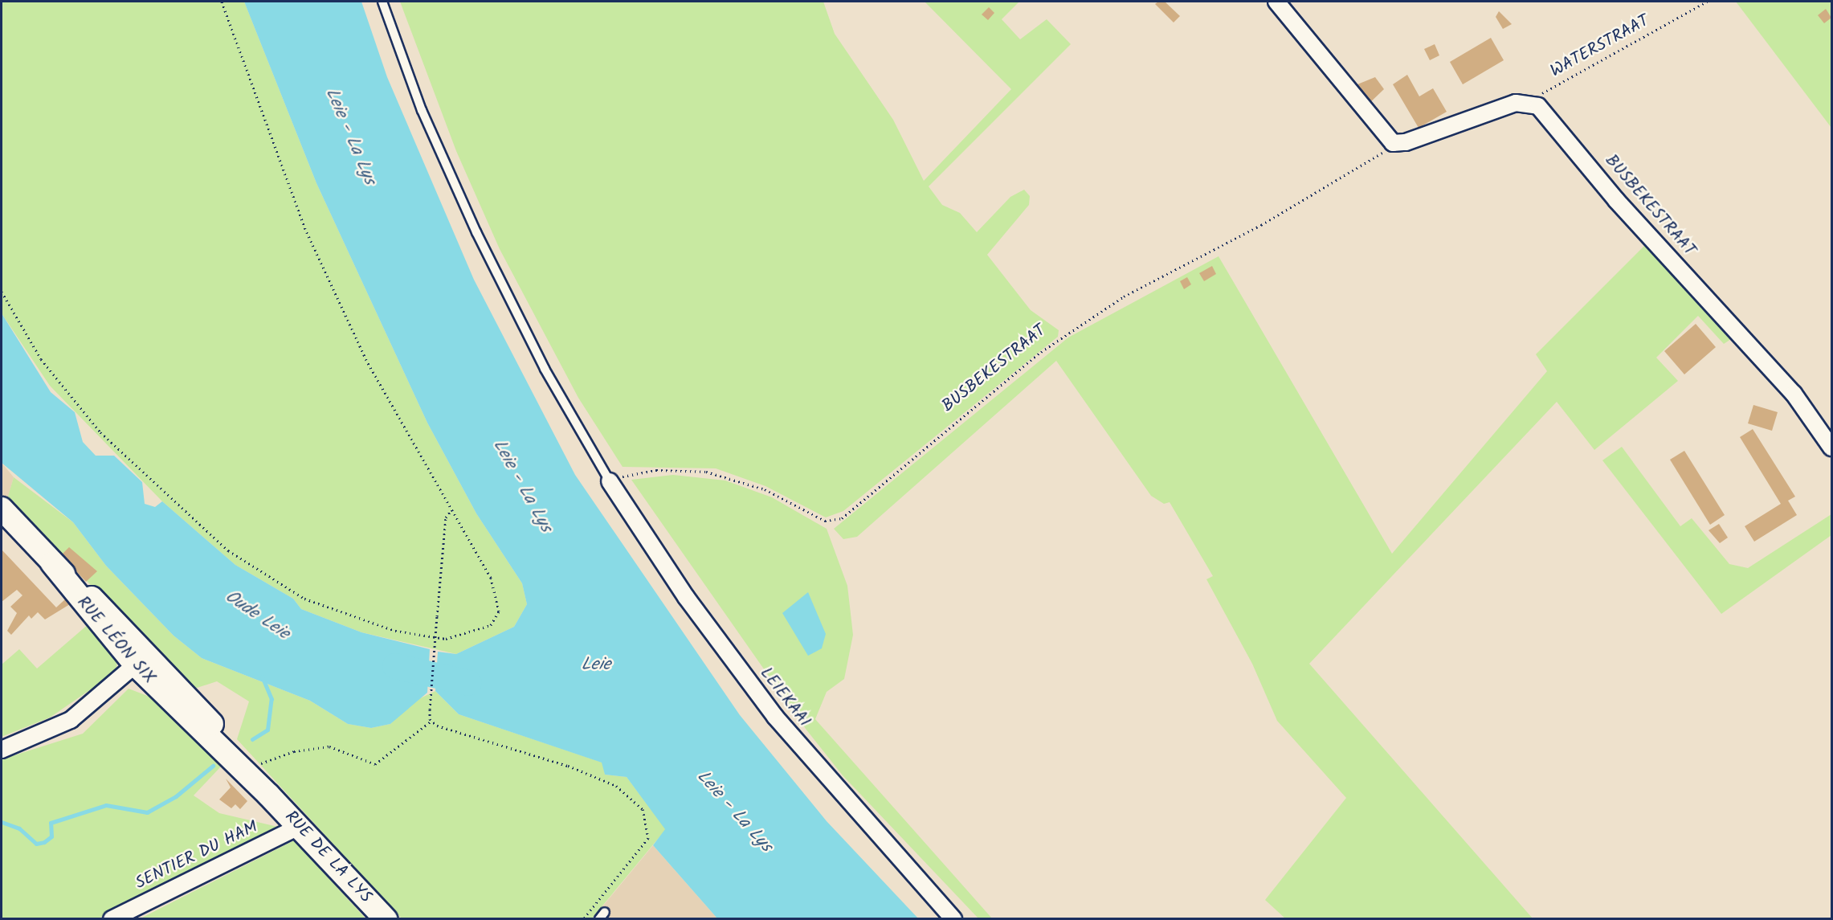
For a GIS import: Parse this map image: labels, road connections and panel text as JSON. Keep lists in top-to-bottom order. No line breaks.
{"streets":{"main road":["RUE LÉON SIX","RUE DE LA LYS"],"street":["BUSBEKESTRAAT","LEIEKAAI","SENTIER DU HAM"],"path":["WATERSTRAAT"]},"crossings":[["WATERSTRAAT","BUSBEKESTRAAT"],["BUSBEKESTRAAT","LEIEKAAI"],["RUE LÉON SIX","RUE DE LA LYS"],["SENTIER DU HAM","RUE DE LA LYS"]],"water":["Leie - La Lys","Oude Leie","Leie"]}
